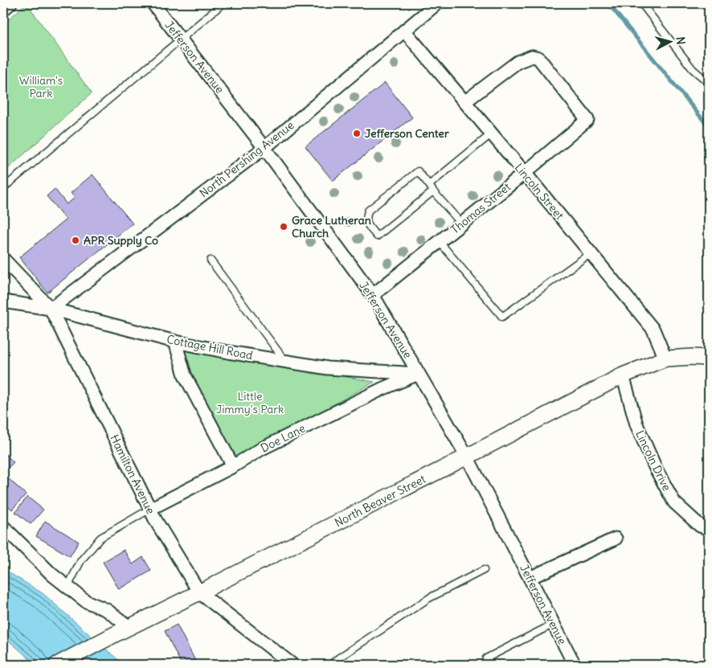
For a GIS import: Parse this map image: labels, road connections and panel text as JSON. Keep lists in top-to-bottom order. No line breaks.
{"streets":{"street":["Jefferson Avenue","North Pershing Avenue","Lincoln Street","Thomas Street","Cottage Hill Road","Doe Lane","Lincoln Drive","Hamilton Avenue","North Beaver Street"]},"crossings":[["Jefferson Avenue","North Pershing Avenue"],["Jefferson Avenue","Thomas Street"],["Jefferson Avenue","Cottage Hill Road"],["Jefferson Avenue","Doe Lane"],["Jefferson Avenue","North Beaver Street"],["North Pershing Avenue","Lincoln Street"],["North Pershing Avenue","Cottage Hill Road"],["North Pershing Avenue","Hamilton Avenue"],["Lincoln Street","Thomas Street"],["Lincoln Street","North Beaver Street"],["Cottage Hill Road","Doe Lane"],["Cottage Hill Road","Hamilton Avenue"],["Doe Lane","Hamilton Avenue"],["Lincoln Drive","North Beaver Street"],["Hamilton Avenue","North Beaver Street"]],"parks":["William's Park","Little Jimmy's Park"],"places":["Jefferson Center","Grace Lutheran Church","APR Supply Co"],"north":"right"}
